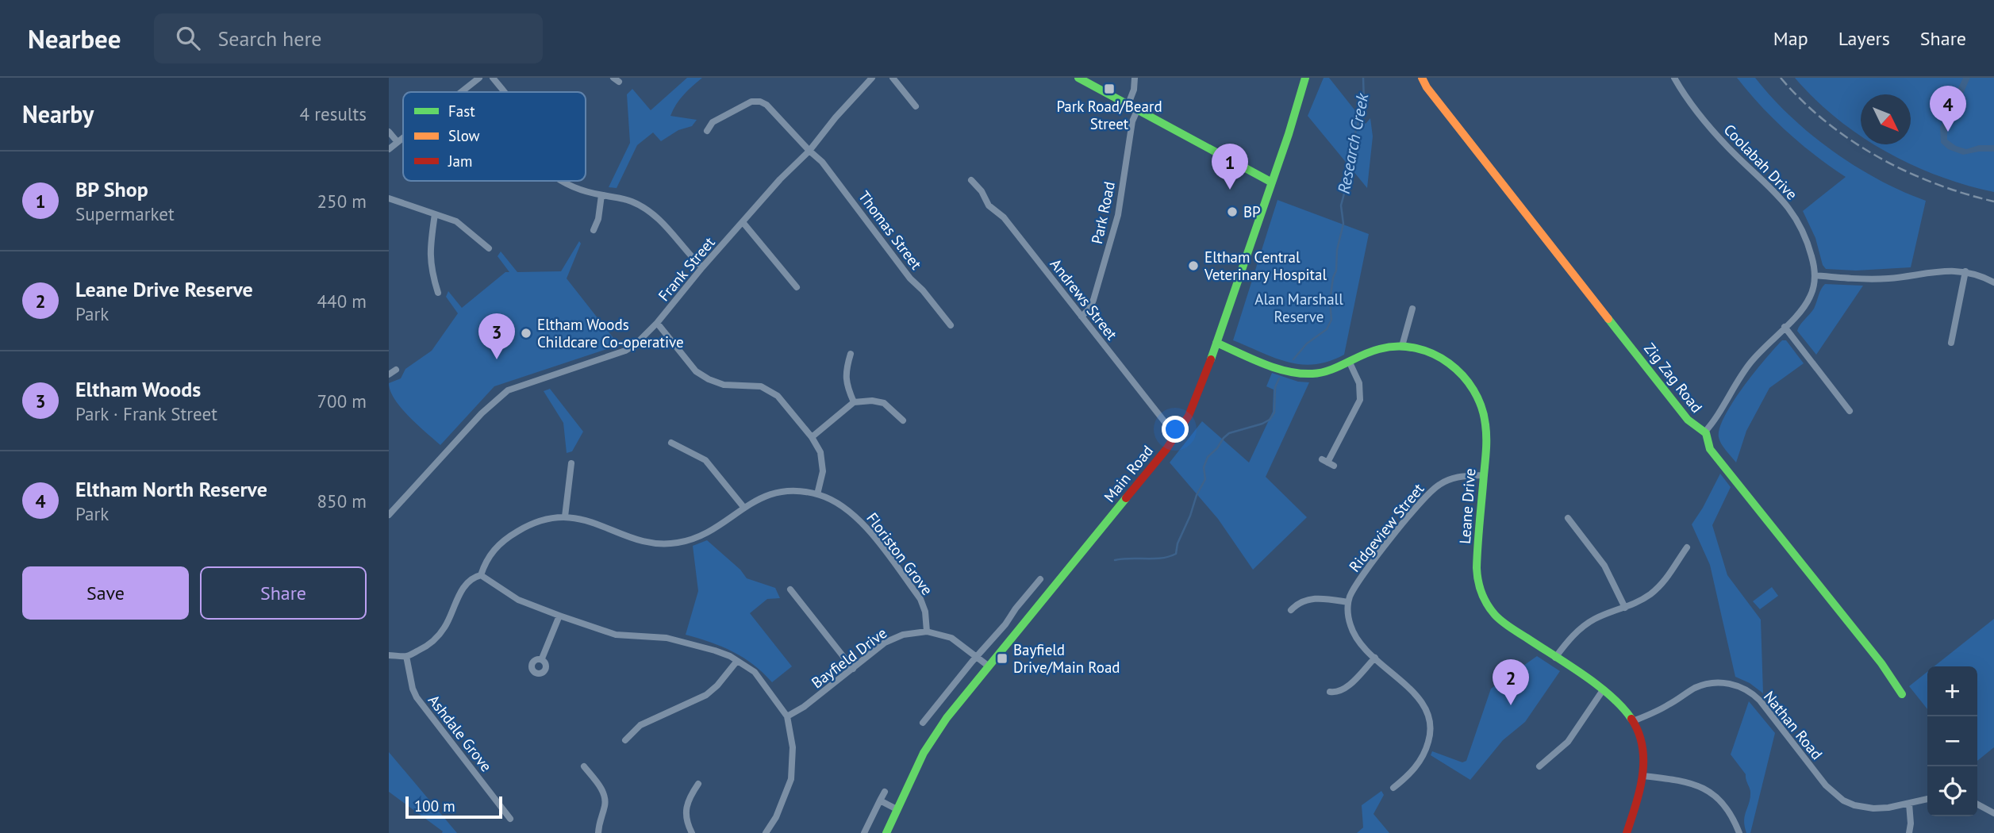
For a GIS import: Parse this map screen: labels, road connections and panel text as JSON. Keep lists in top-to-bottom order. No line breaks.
{"streets":{"street":["Coolabah Drive","Park Road","Thomas Street","Frank Street","Andrews Street","Zig Zag Road","Main Road","Leane Drive","Ridgeview Street","Floriston Grove","Bayfield Drive","Nathan Road","Ashdale Grove"]},"crossings":[["Coolabah Drive","Zig Zag Road"],["Park Road","Andrews Street"],["Thomas Street","Frank Street"],["Andrews Street","Main Road"],["Main Road","Leane Drive"],["Main Road","Bayfield Drive"],["Leane Drive","Ridgeview Street"],["Leane Drive","Nathan Road"],["Floriston Grove","Bayfield Drive"]],"water":["Research Creek"],"parks":["Alan Marshall Reserve"],"places":{"transit":["Park Road/Beard Street","Bayfield Drive/Main Road"],"other":["BP","Eltham Central Veterinary Hospital","Eltham Woods Childcare Co-operative"]},"legend":["Fast","Slow","Jam"],"scale_bar":"100 m","north":"bottom right","page":{"header":"Nearbee","search":"Search here","nav":["Map","Layers","Share"],"heading":["Nearby","4 results"],"pins":["4","1","3","2"],"list":[{"mark":"1","name":"BP Shop","note":"Supermarket","value":"250 m"},{"mark":"2","name":"Leane Drive Reserve","note":"Park","value":"440 m"},{"mark":"3","name":"Eltham Woods","note":"Park · Frank Street","value":"700 m"},{"mark":"4","name":"Eltham North Reserve","note":"Park","value":"850 m"}],"buttons":["Save","Share"],"map_buttons":["+","−"],"scale":"100 m"}}
